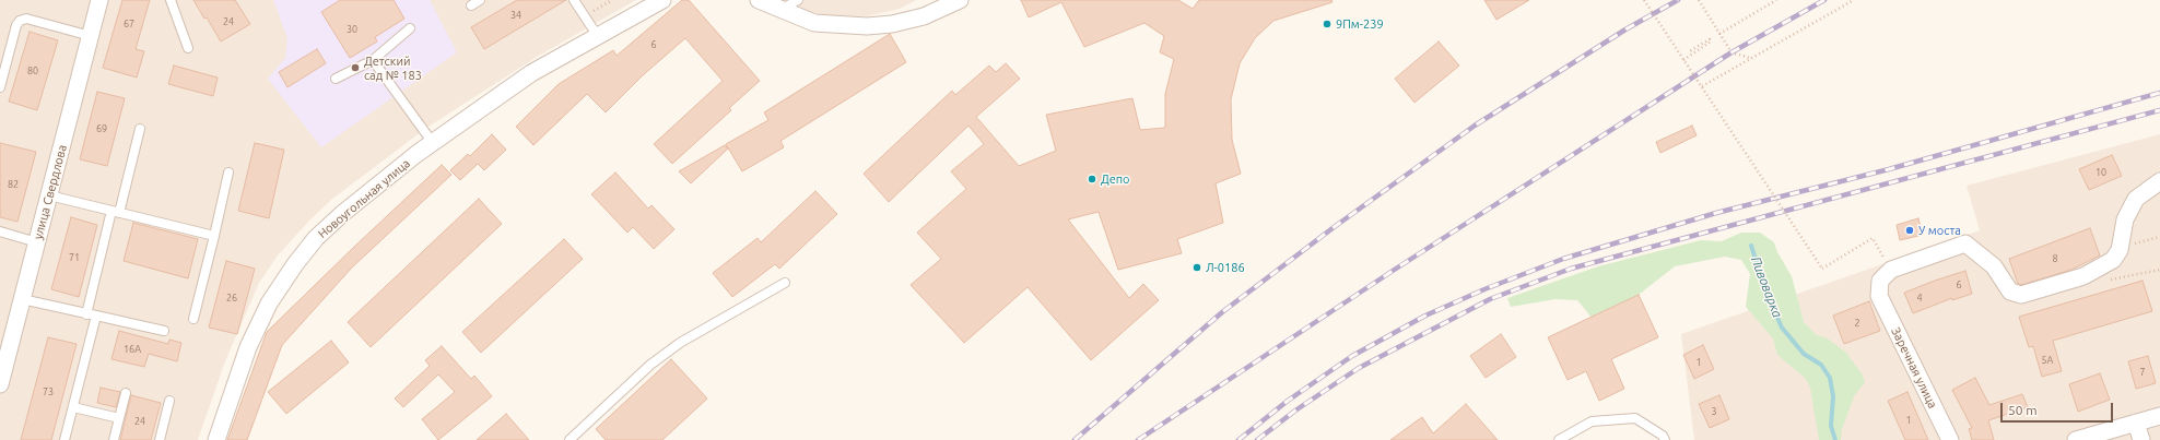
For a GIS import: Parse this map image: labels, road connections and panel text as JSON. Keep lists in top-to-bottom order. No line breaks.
{"streets":{"street":["улица Свердлова","Новоугольная улица","Заречная улица"]},"water":["Пивоварка"],"places":["9Пм-239","Детский сад № 183","Депо","У моста","Л-0186"],"house_numbers":["34","24","67","30","6","80","69","10","82","71","8","6","26","4","2","16А","5А","1","7","73","3","1","24"],"scale_bar":"50 m"}
